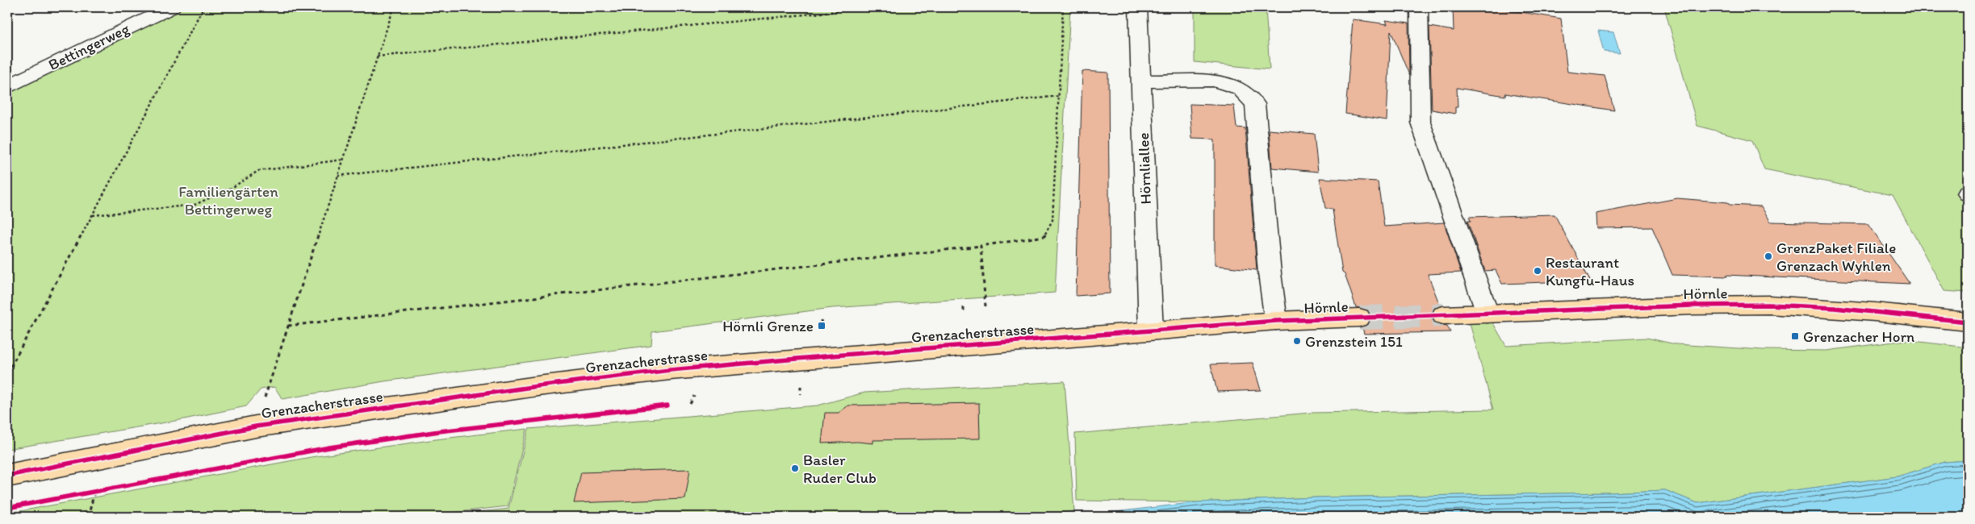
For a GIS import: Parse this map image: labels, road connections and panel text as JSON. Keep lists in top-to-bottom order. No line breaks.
{"streets":{"main road":["Hörnle","Grenzacherstrasse"],"street":["Bettingerweg","Hörnliallee"]},"crossings":[["Hörnliallee","Grenzacherstrasse"],["Hörnle","Grenzacherstrasse"]],"parks":["Familiengärten Bettingerweg"],"places":{"other":["GrenzPaket Filiale Grenzach Wyhlen","Restaurant Kungfu-Haus","Grenzstein 151","Basler Ruder Club"],"transit":["Hörnli Grenze","Grenzacher Horn"]}}
